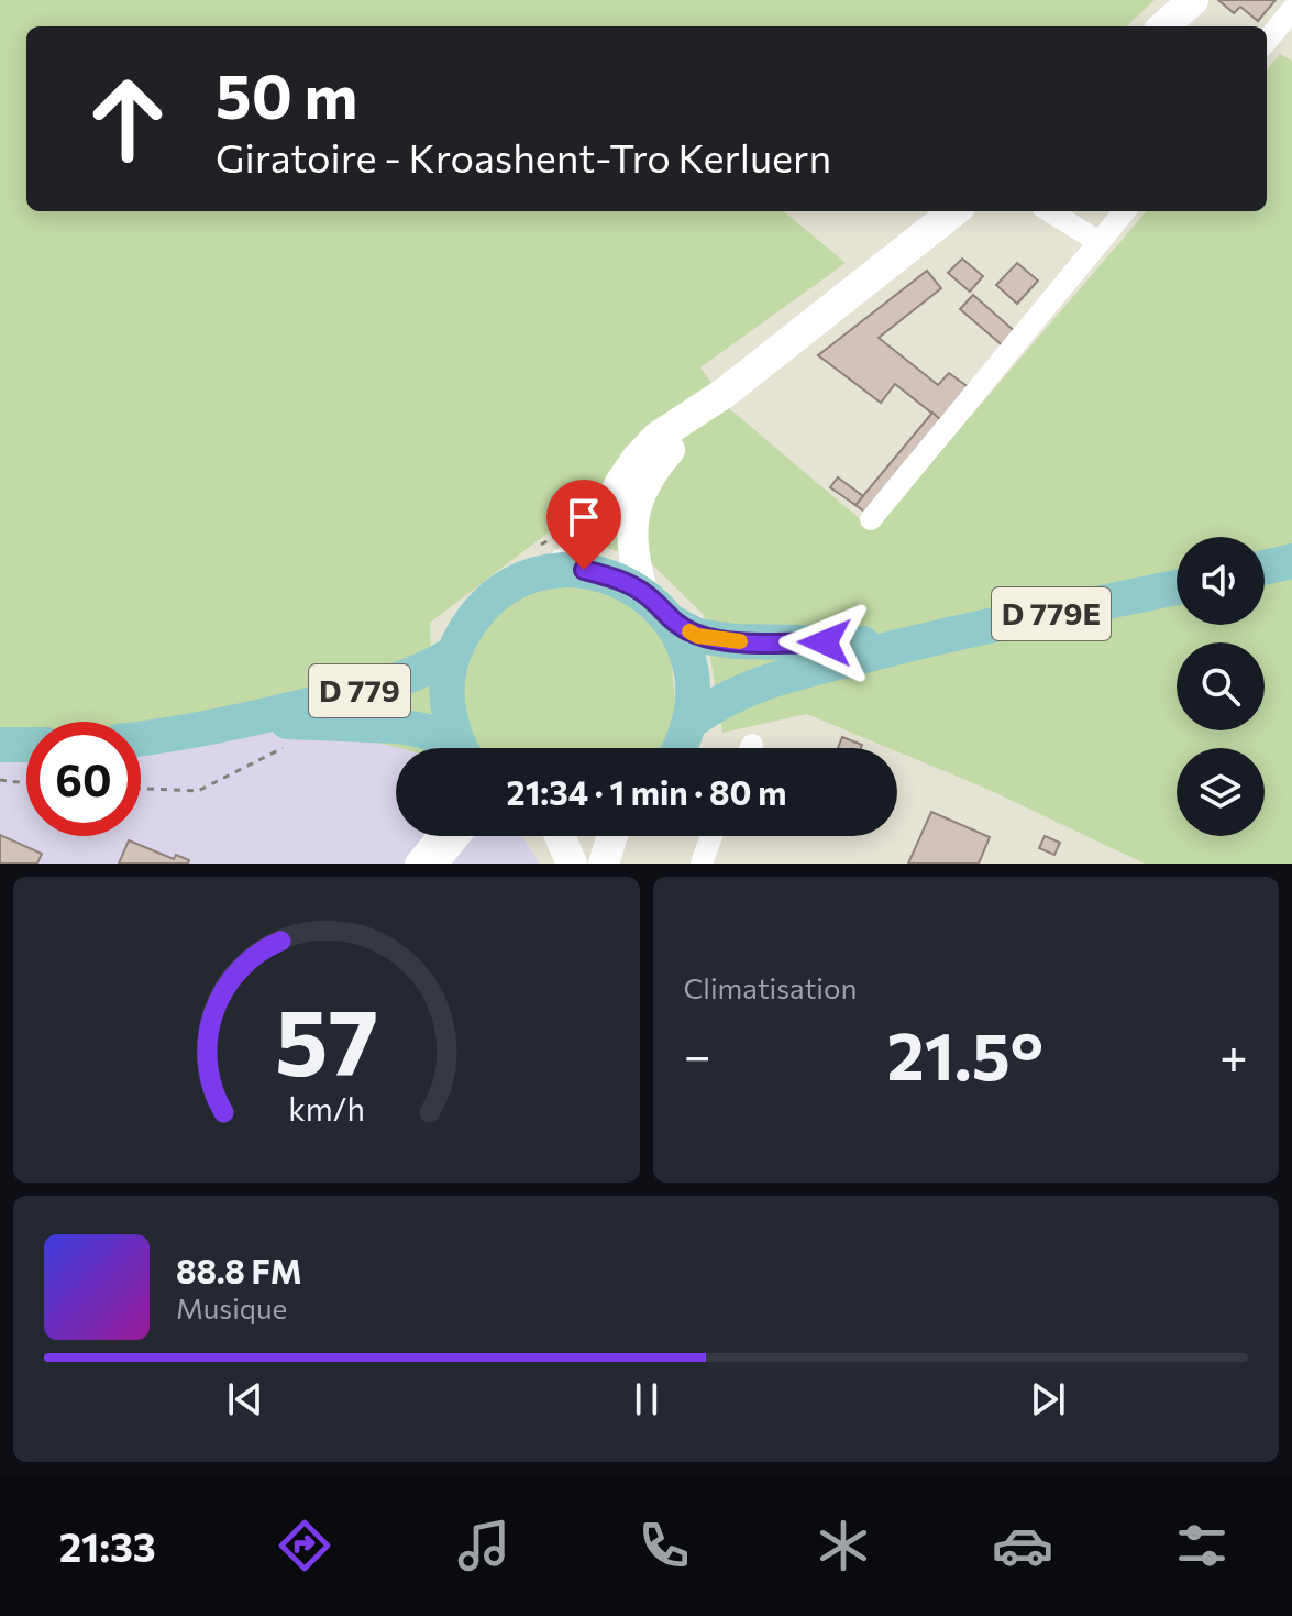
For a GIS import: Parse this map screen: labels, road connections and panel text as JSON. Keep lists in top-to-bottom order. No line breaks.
{"streets":{"main road":["D 779E","D 779"]},"page":{"turn":["50 m","Giratoire - Kroashent-Tro Kerluern"],"limit":"60","trip":"21:34 · 1 min · 80 m","tile":"Climatisation","heat":["−","21.5°","+"],"song":["88.8 FM","Musique"],"tabs":"21:33","gauge":["57","km/h"]}}
